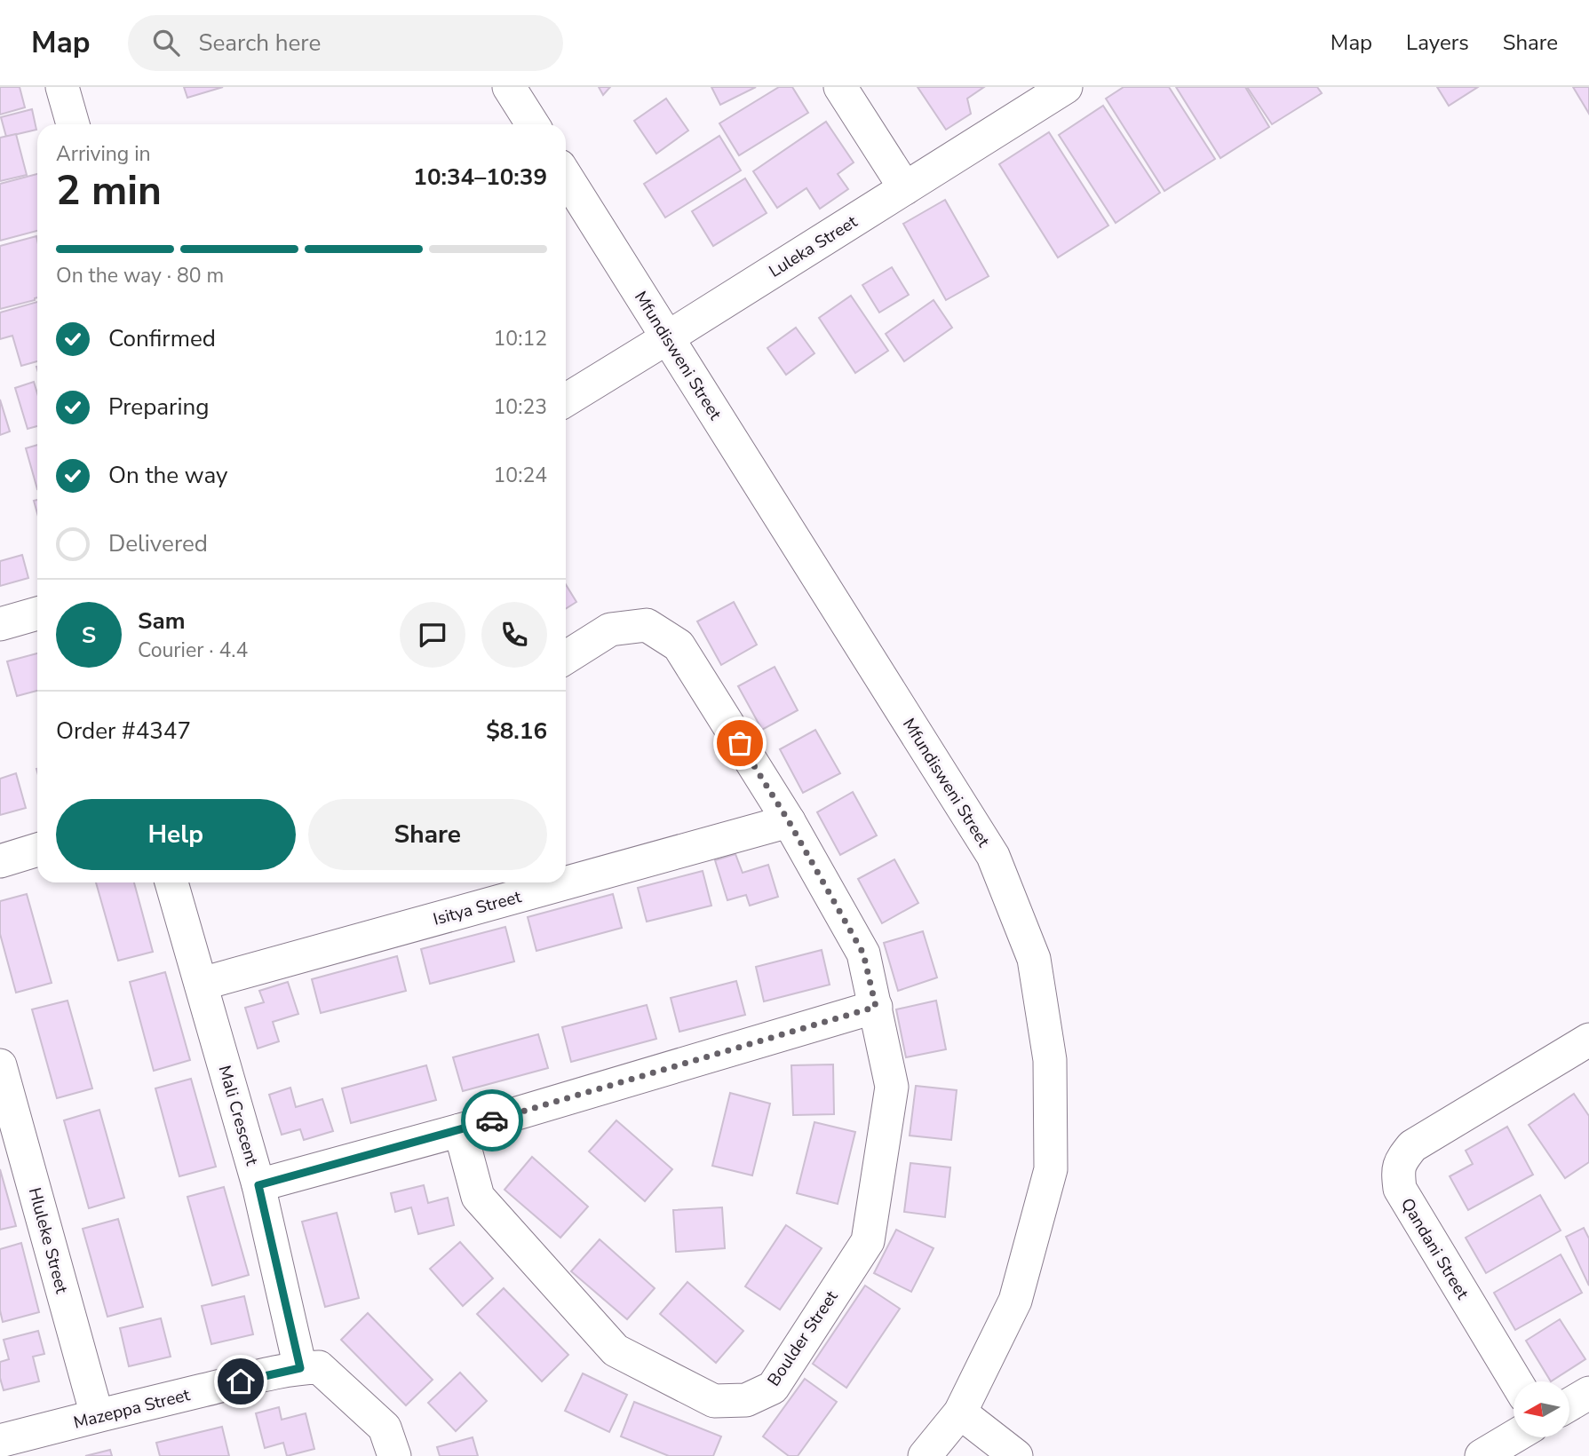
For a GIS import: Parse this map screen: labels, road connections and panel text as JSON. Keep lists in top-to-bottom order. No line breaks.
{"streets":{"street":["Luleka Street","Mfundisweni Street","Isitya Street","Mali Crescent","Hluleke Street","Qandani Street","Boulder Street","Mazeppa Street"]},"crossings":[["Luleka Street","Mfundisweni Street"],["Isitya Street","Mali Crescent"],["Isitya Street","Boulder Street"],["Mali Crescent","Mazeppa Street"],["Hluleke Street","Mazeppa Street"]],"north":"left","page":{"header":"Map","search":"Search here","nav":["Map","Layers","Share"],"heading":["2 min","Arriving in","10:34–10:39"],"panel":["Sam","Courier · 4.4","Order #4347","$8.16"],"bar":"On the way · 80 m","list":[["Confirmed","10:12"],["Preparing","10:23"],["On the way","10:24"],"Delivered"],"round":"S","buttons":["Help","Share"]}}
